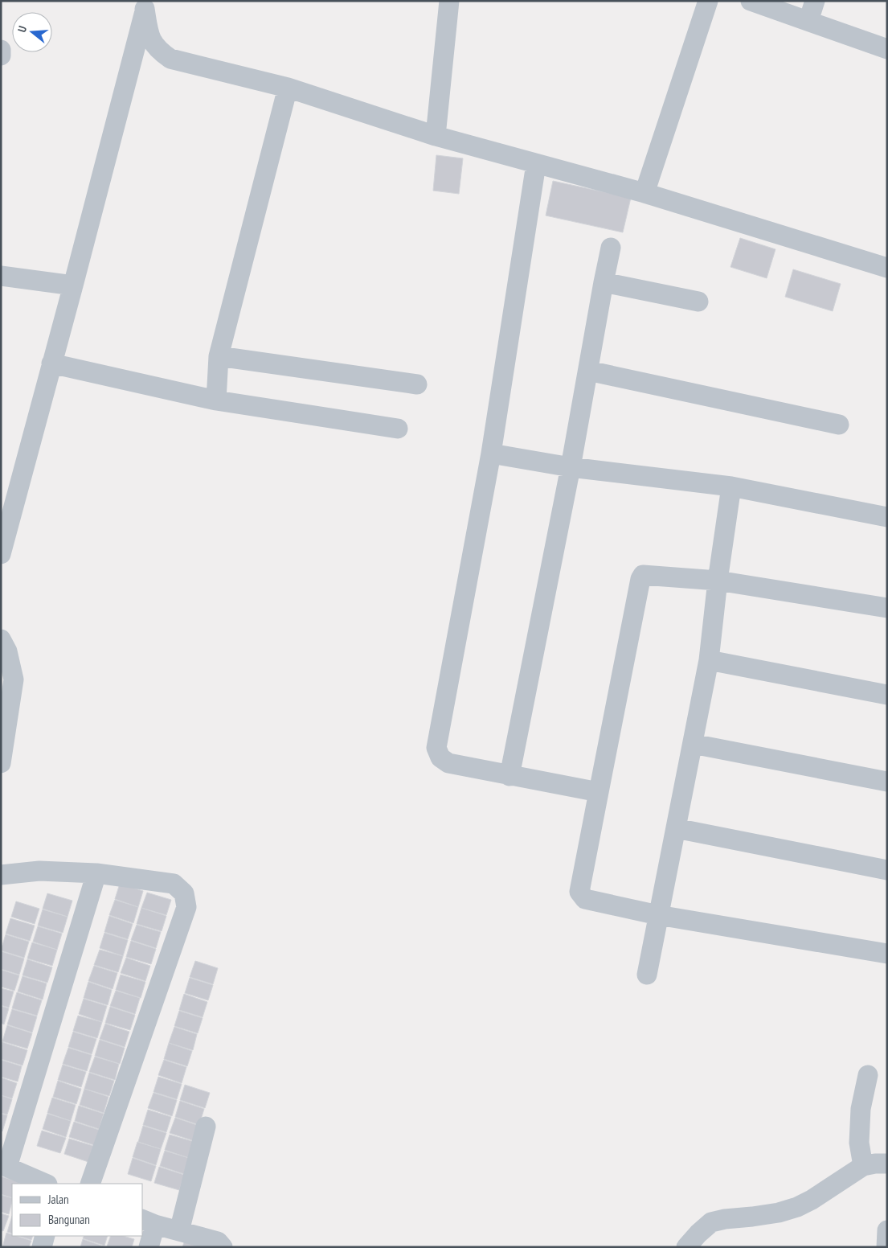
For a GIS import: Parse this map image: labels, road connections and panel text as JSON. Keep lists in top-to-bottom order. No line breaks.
{"legend":["Jalan","Bangunan"],"north":"left"}
